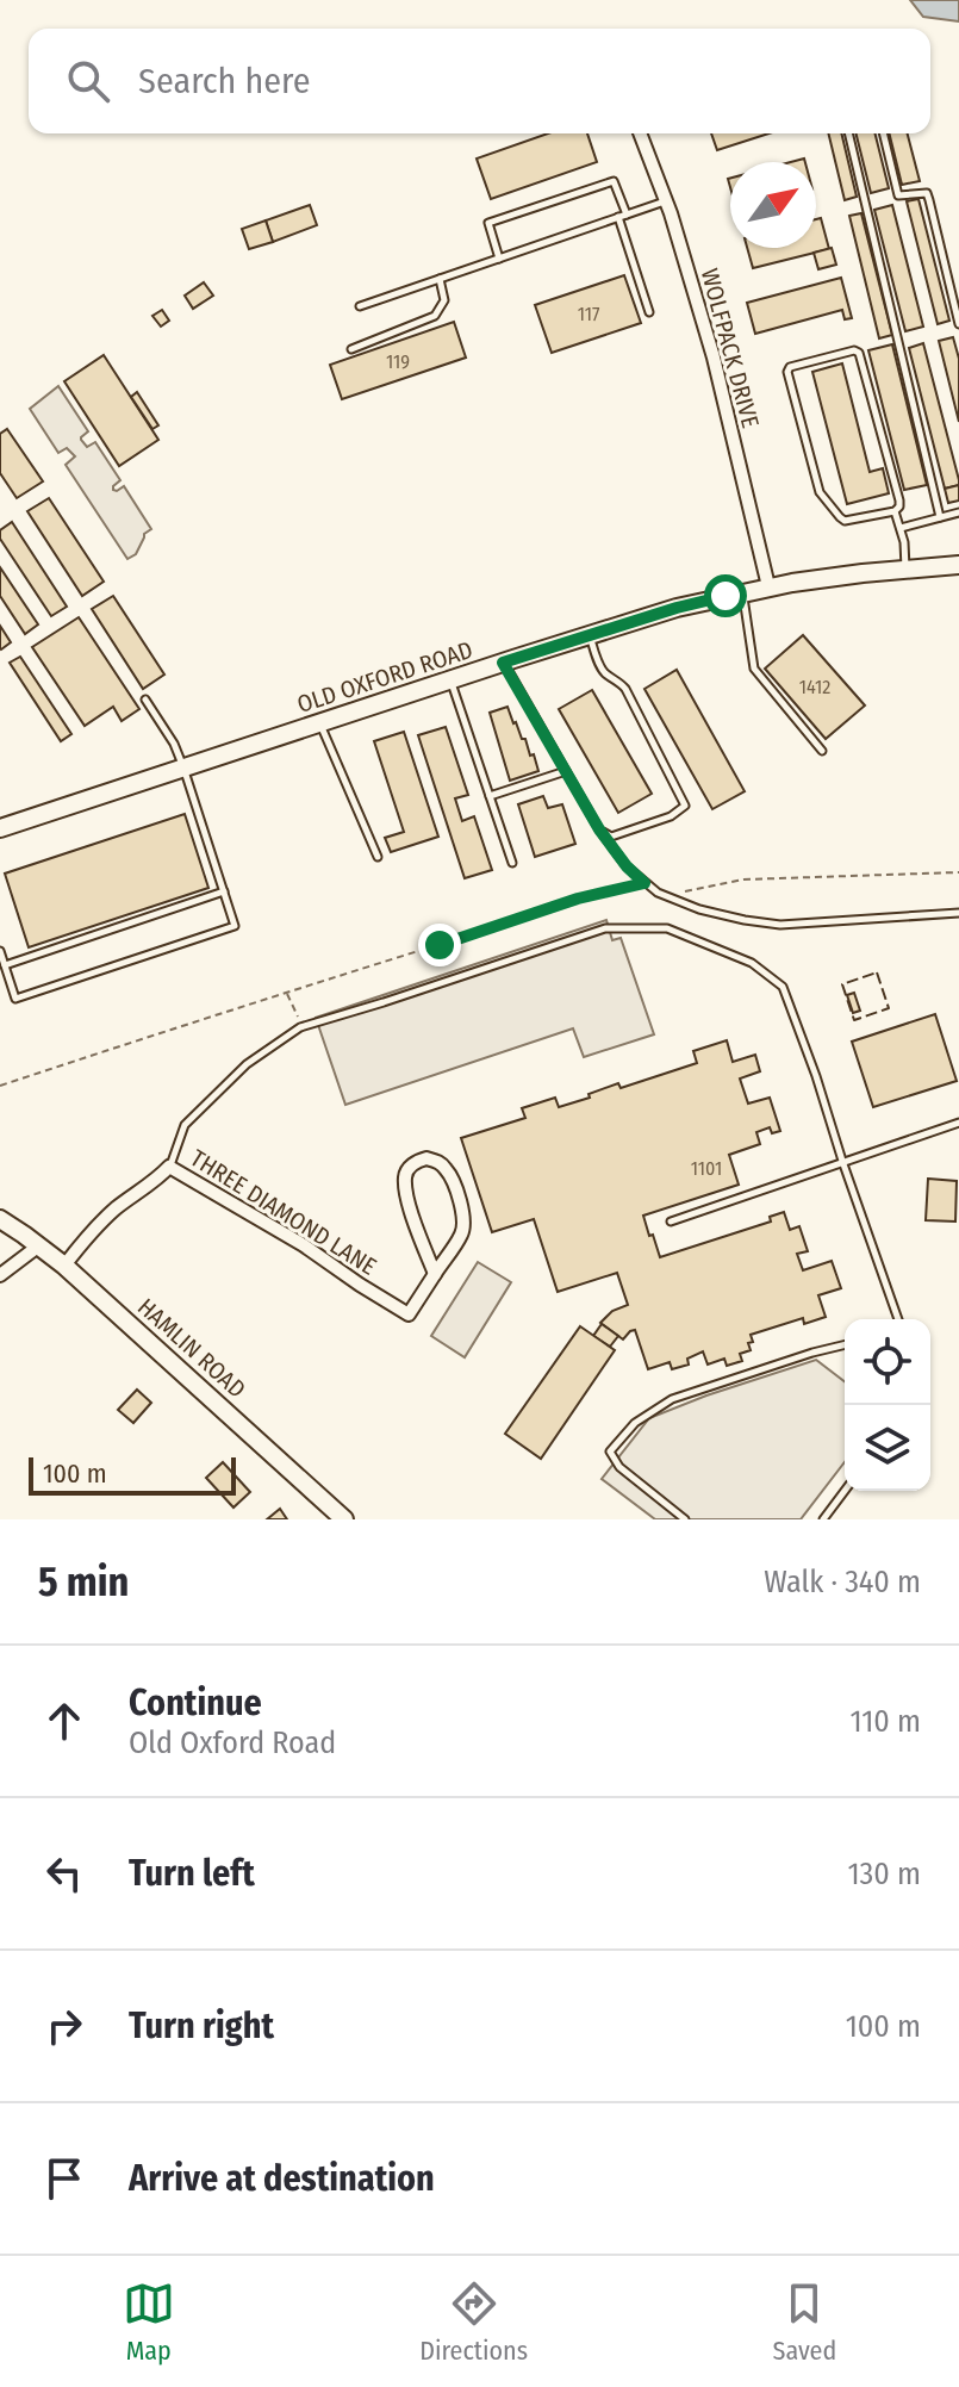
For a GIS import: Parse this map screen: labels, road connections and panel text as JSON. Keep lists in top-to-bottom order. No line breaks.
{"streets":{"street":["WOLFPACK DRIVE","OLD OXFORD ROAD","THREE DIAMOND LANE","HAMLIN ROAD"]},"crossings":[["WOLFPACK DRIVE","OLD OXFORD ROAD"],["THREE DIAMOND LANE","HAMLIN ROAD"]],"house_numbers":["117","119","1412","1101"],"scale_bar":"100 m","north":"top right","page":{"search":"Search here","scale":"100 m","heading":["5 min","Walk · 340 m"],"list":[["Continue","Old Oxford Road","110 m"],["Turn left","130 m"],["Turn right","100 m"],"Arrive at destination"],"nav":["Map","Directions","Saved"]}}
